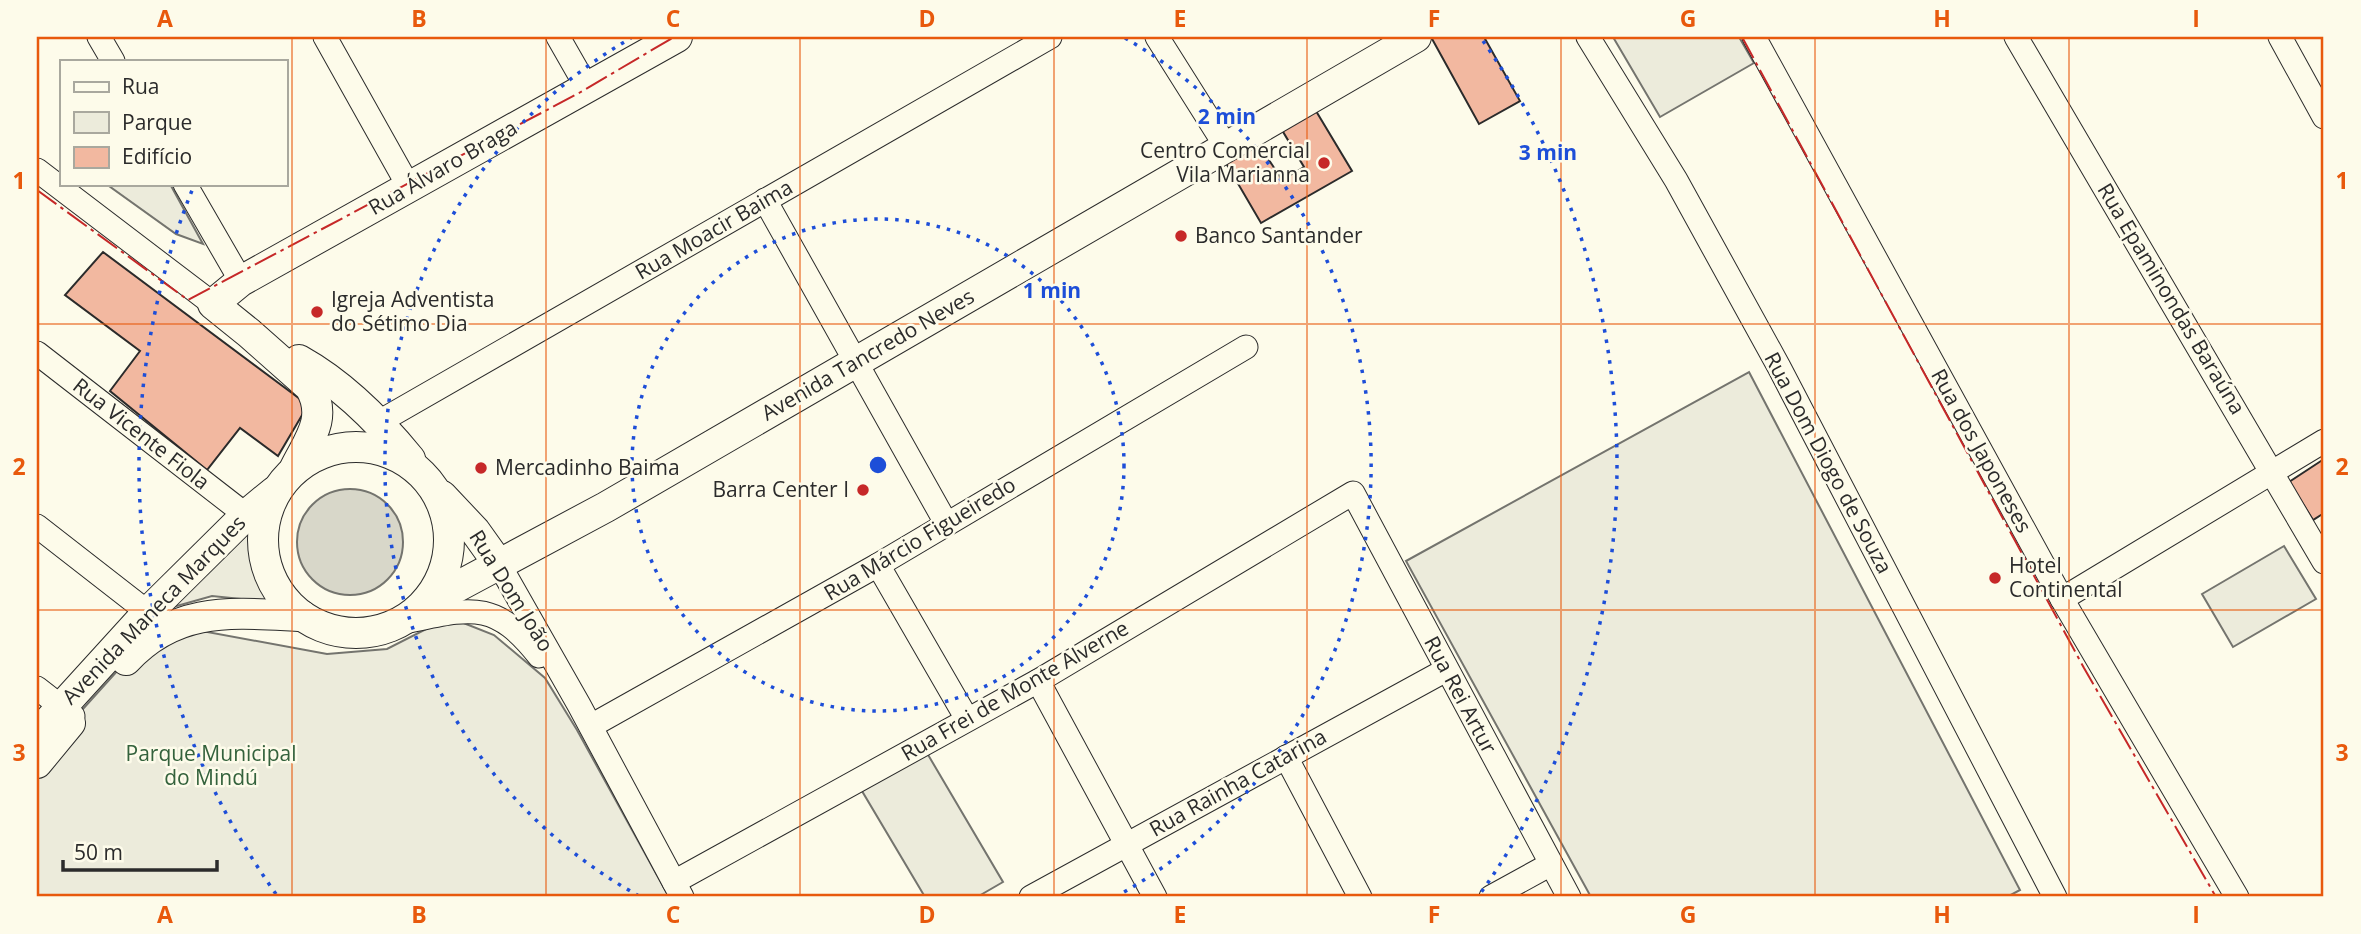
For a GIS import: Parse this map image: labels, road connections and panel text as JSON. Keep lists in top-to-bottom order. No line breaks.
{"streets":{"main road":["Rua Álvaro Braga","Avenida Tancredo Neves","Rua Dom João","Avenida Maneca Marques"],"street":["Rua Moacir Baima","Rua Epaminondas Baraúna","Rua Vicente Fiola","Rua dos Japoneses","Rua Dom Diogo de Souza","Rua Márcio Figueiredo","Rua Frei de Monte Alverne","Rua Rei Artur","Rua Rainha Catarina"]},"crossings":[["Avenida Tancredo Neves","Rua Dom João"],["Avenida Tancredo Neves","Avenida Maneca Marques"],["Rua Vicente Fiola","Avenida Maneca Marques"],["Rua Márcio Figueiredo","Rua Dom João"],["Rua Dom João","Avenida Maneca Marques"],["Rua Dom João","Rua Frei de Monte Alverne"],["Rua Frei de Monte Alverne","Rua Rei Artur"],["Rua Rei Artur","Rua Rainha Catarina"]],"parks":["Parque Municipal do Mindú"],"places":["Centro Comercial Vila Marianna","Banco Santander","Igreja Adventista do Sétimo Dia","Mercadinho Baima","Barra Center I","Hotel Continental"],"legend":["Rua","Parque","Edifício"],"scale_bar":"50 m","grid":{"columns":["A","B","C","D","E","F","G","H","I"],"rows":["1","2","3"]},"rings":["2 min","3 min","1 min"]}
